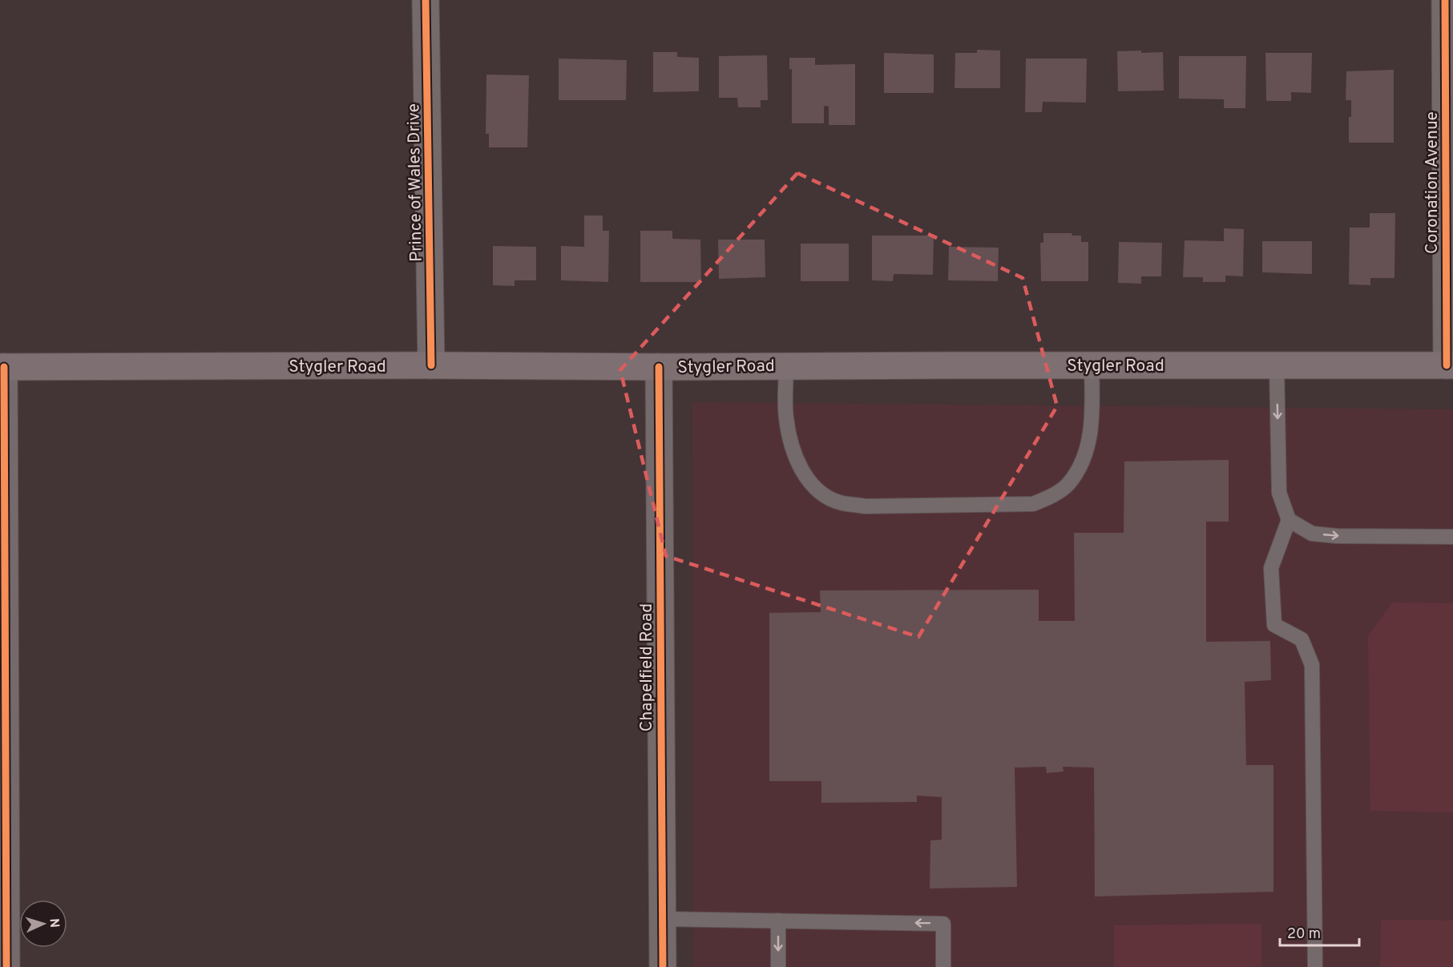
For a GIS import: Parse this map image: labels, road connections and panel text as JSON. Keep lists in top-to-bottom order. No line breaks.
{"streets":{"main road":["Stygler Road"],"street":["Prince of Wales Drive","Coronation Avenue","Chapelfield Road"]},"crossings":[["Prince of Wales Drive","Stygler Road"],["Coronation Avenue","Stygler Road"],["Stygler Road","Chapelfield Road"]],"scale_bar":"20 m","north":"right"}
